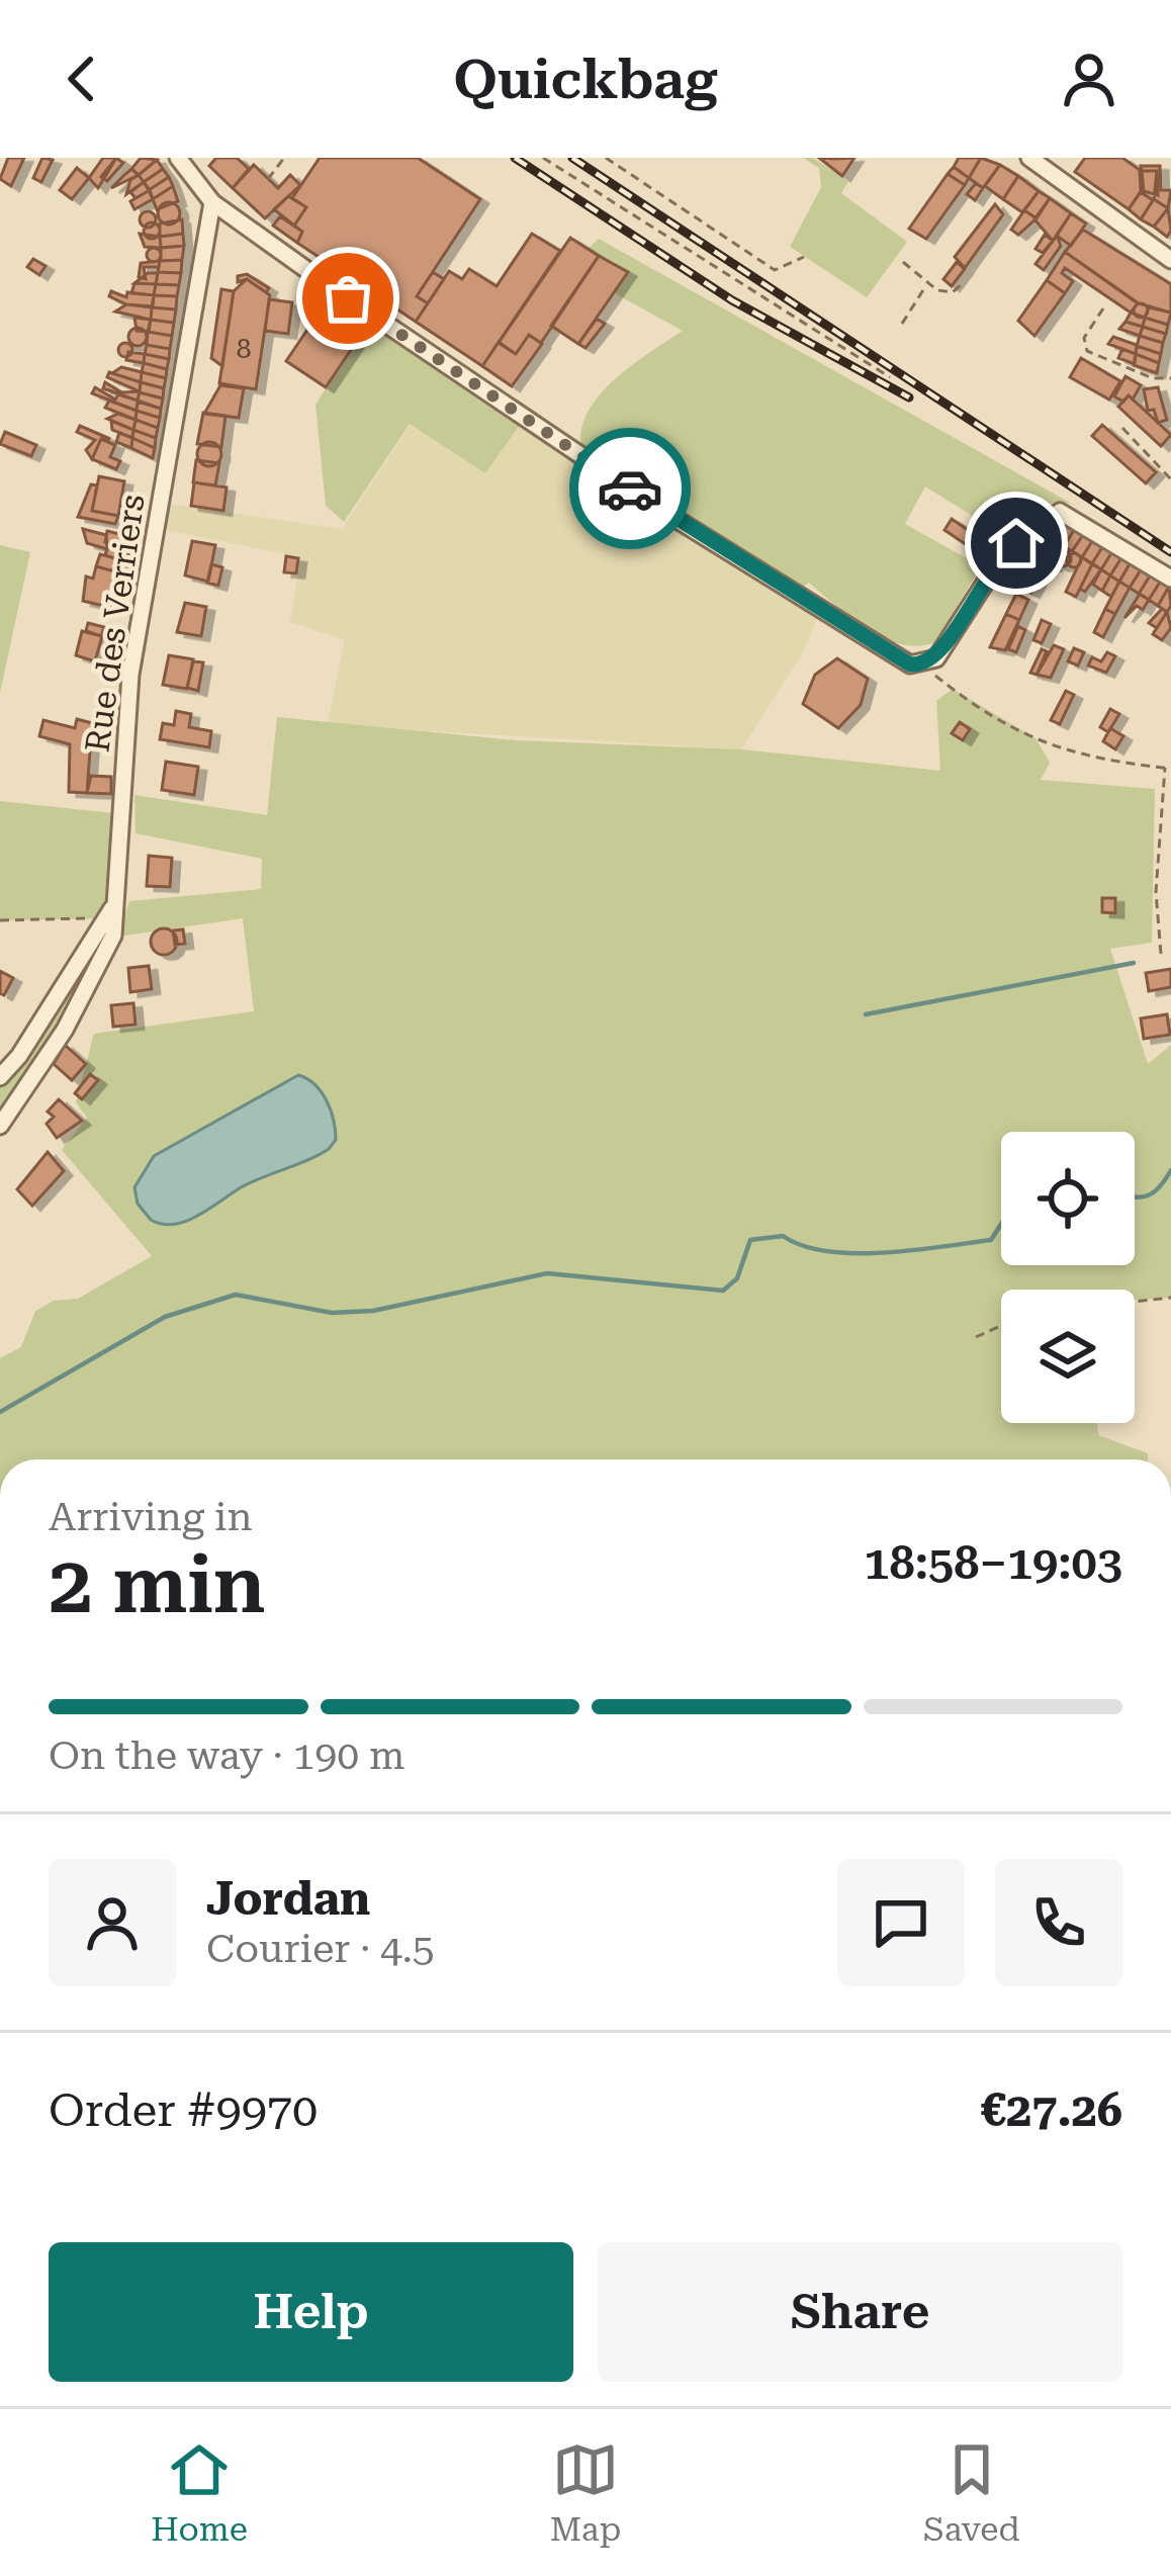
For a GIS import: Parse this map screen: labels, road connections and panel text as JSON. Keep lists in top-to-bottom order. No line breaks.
{"streets":{"street":["Rue des Verriers"]},"house_numbers":["8"],"page":{"header":"Quickbag","heading":["2 min","Arriving in","18:58–19:03"],"panel":["Jordan","Courier · 4.5","Order #9970","€27.26"],"bar":"On the way · 190 m","buttons":["Help","Share"],"tabs":["Home","Map","Saved"]}}
